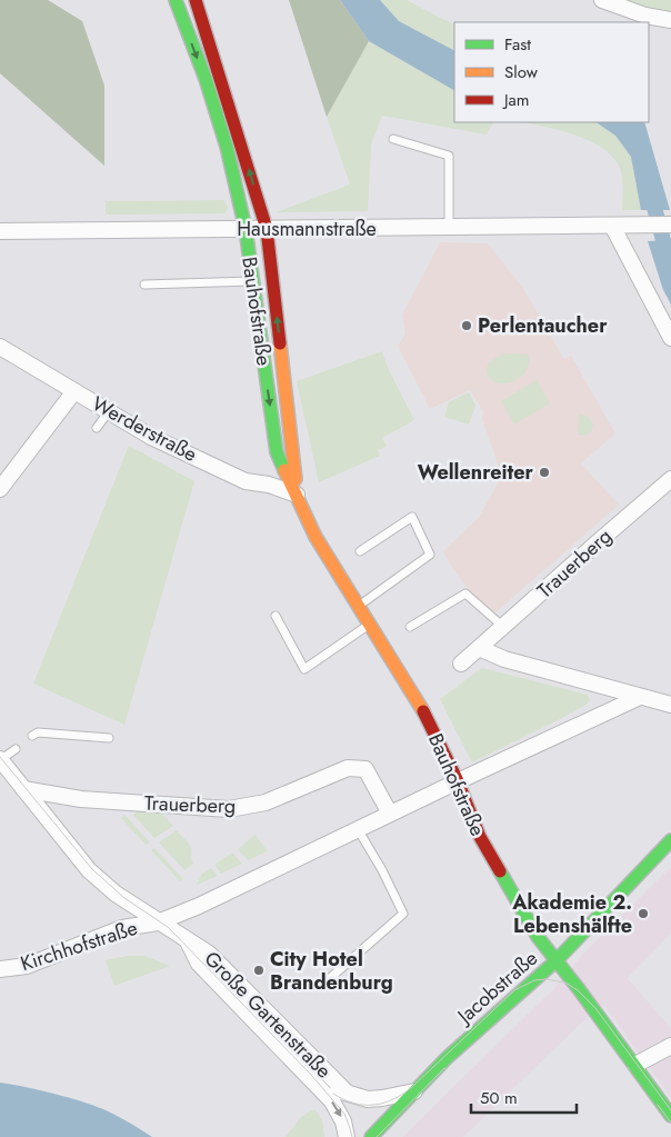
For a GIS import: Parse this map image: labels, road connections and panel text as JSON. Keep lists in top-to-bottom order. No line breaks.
{"streets":{"street":["Hausmannstraße","Bauhofstraße","Werderstraße","Trauerberg","Kirchhofstraße","Jacobstraße","Große Gartenstraße"]},"crossings":[["Hausmannstraße","Bauhofstraße"],["Bauhofstraße","Werderstraße"],["Bauhofstraße","Jacobstraße"],["Trauerberg","Große Gartenstraße"],["Kirchhofstraße","Große Gartenstraße"],["Jacobstraße","Große Gartenstraße"]],"places":["Perlentaucher","Wellenreiter","Akademie 2. Lebenshälfte","City Hotel Brandenburg"],"legend":["Fast","Slow","Jam"],"scale_bar":"50 m"}
